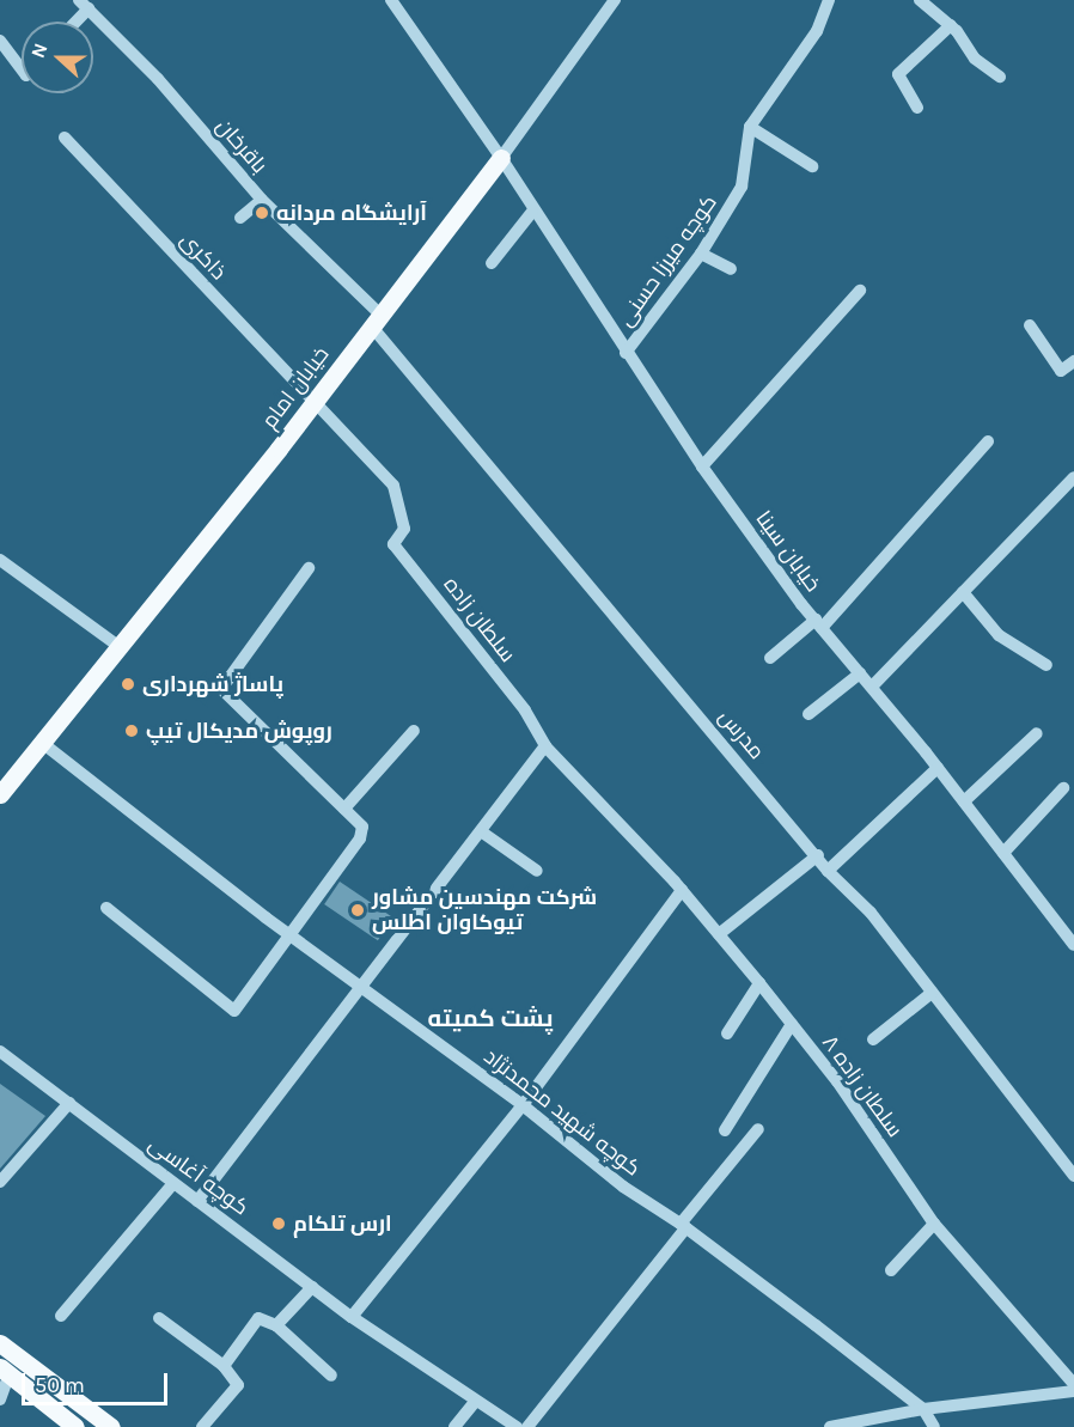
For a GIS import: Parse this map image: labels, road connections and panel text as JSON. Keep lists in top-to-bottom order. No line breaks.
{"streets":{"main road":["خیابان امام"],"street":["باقرخان","ذاکری","کوچه میرزا حسنی","خیابان سینا","سلطان زاده","مدرس","سلطان زاده ۸","کوچه شهید محمدنژاد","کوچه آغاسی"]},"crossings":[["باقرخان","خیابان امام"],["باقرخان","مدرس"],["ذاکری","خیابان امام"],["ذاکری","سلطان زاده"],["کوچه میرزا حسنی","خیابان سینا"],["خیابان امام","خیابان سینا"],["خیابان امام","مدرس"],["خیابان امام","کوچه شهید محمدنژاد"],["سلطان زاده","سلطان زاده ۸"]],"districts":["پشت کمیته"],"places":["آرایشگاه مردانه","پاساژ شهرداری","روپوش مدیکال تیپ","شرکت مهندسین مشاور تیوکاوان اطلس","ارس تلکام"],"scale_bar":"50 m","north":"left"}
